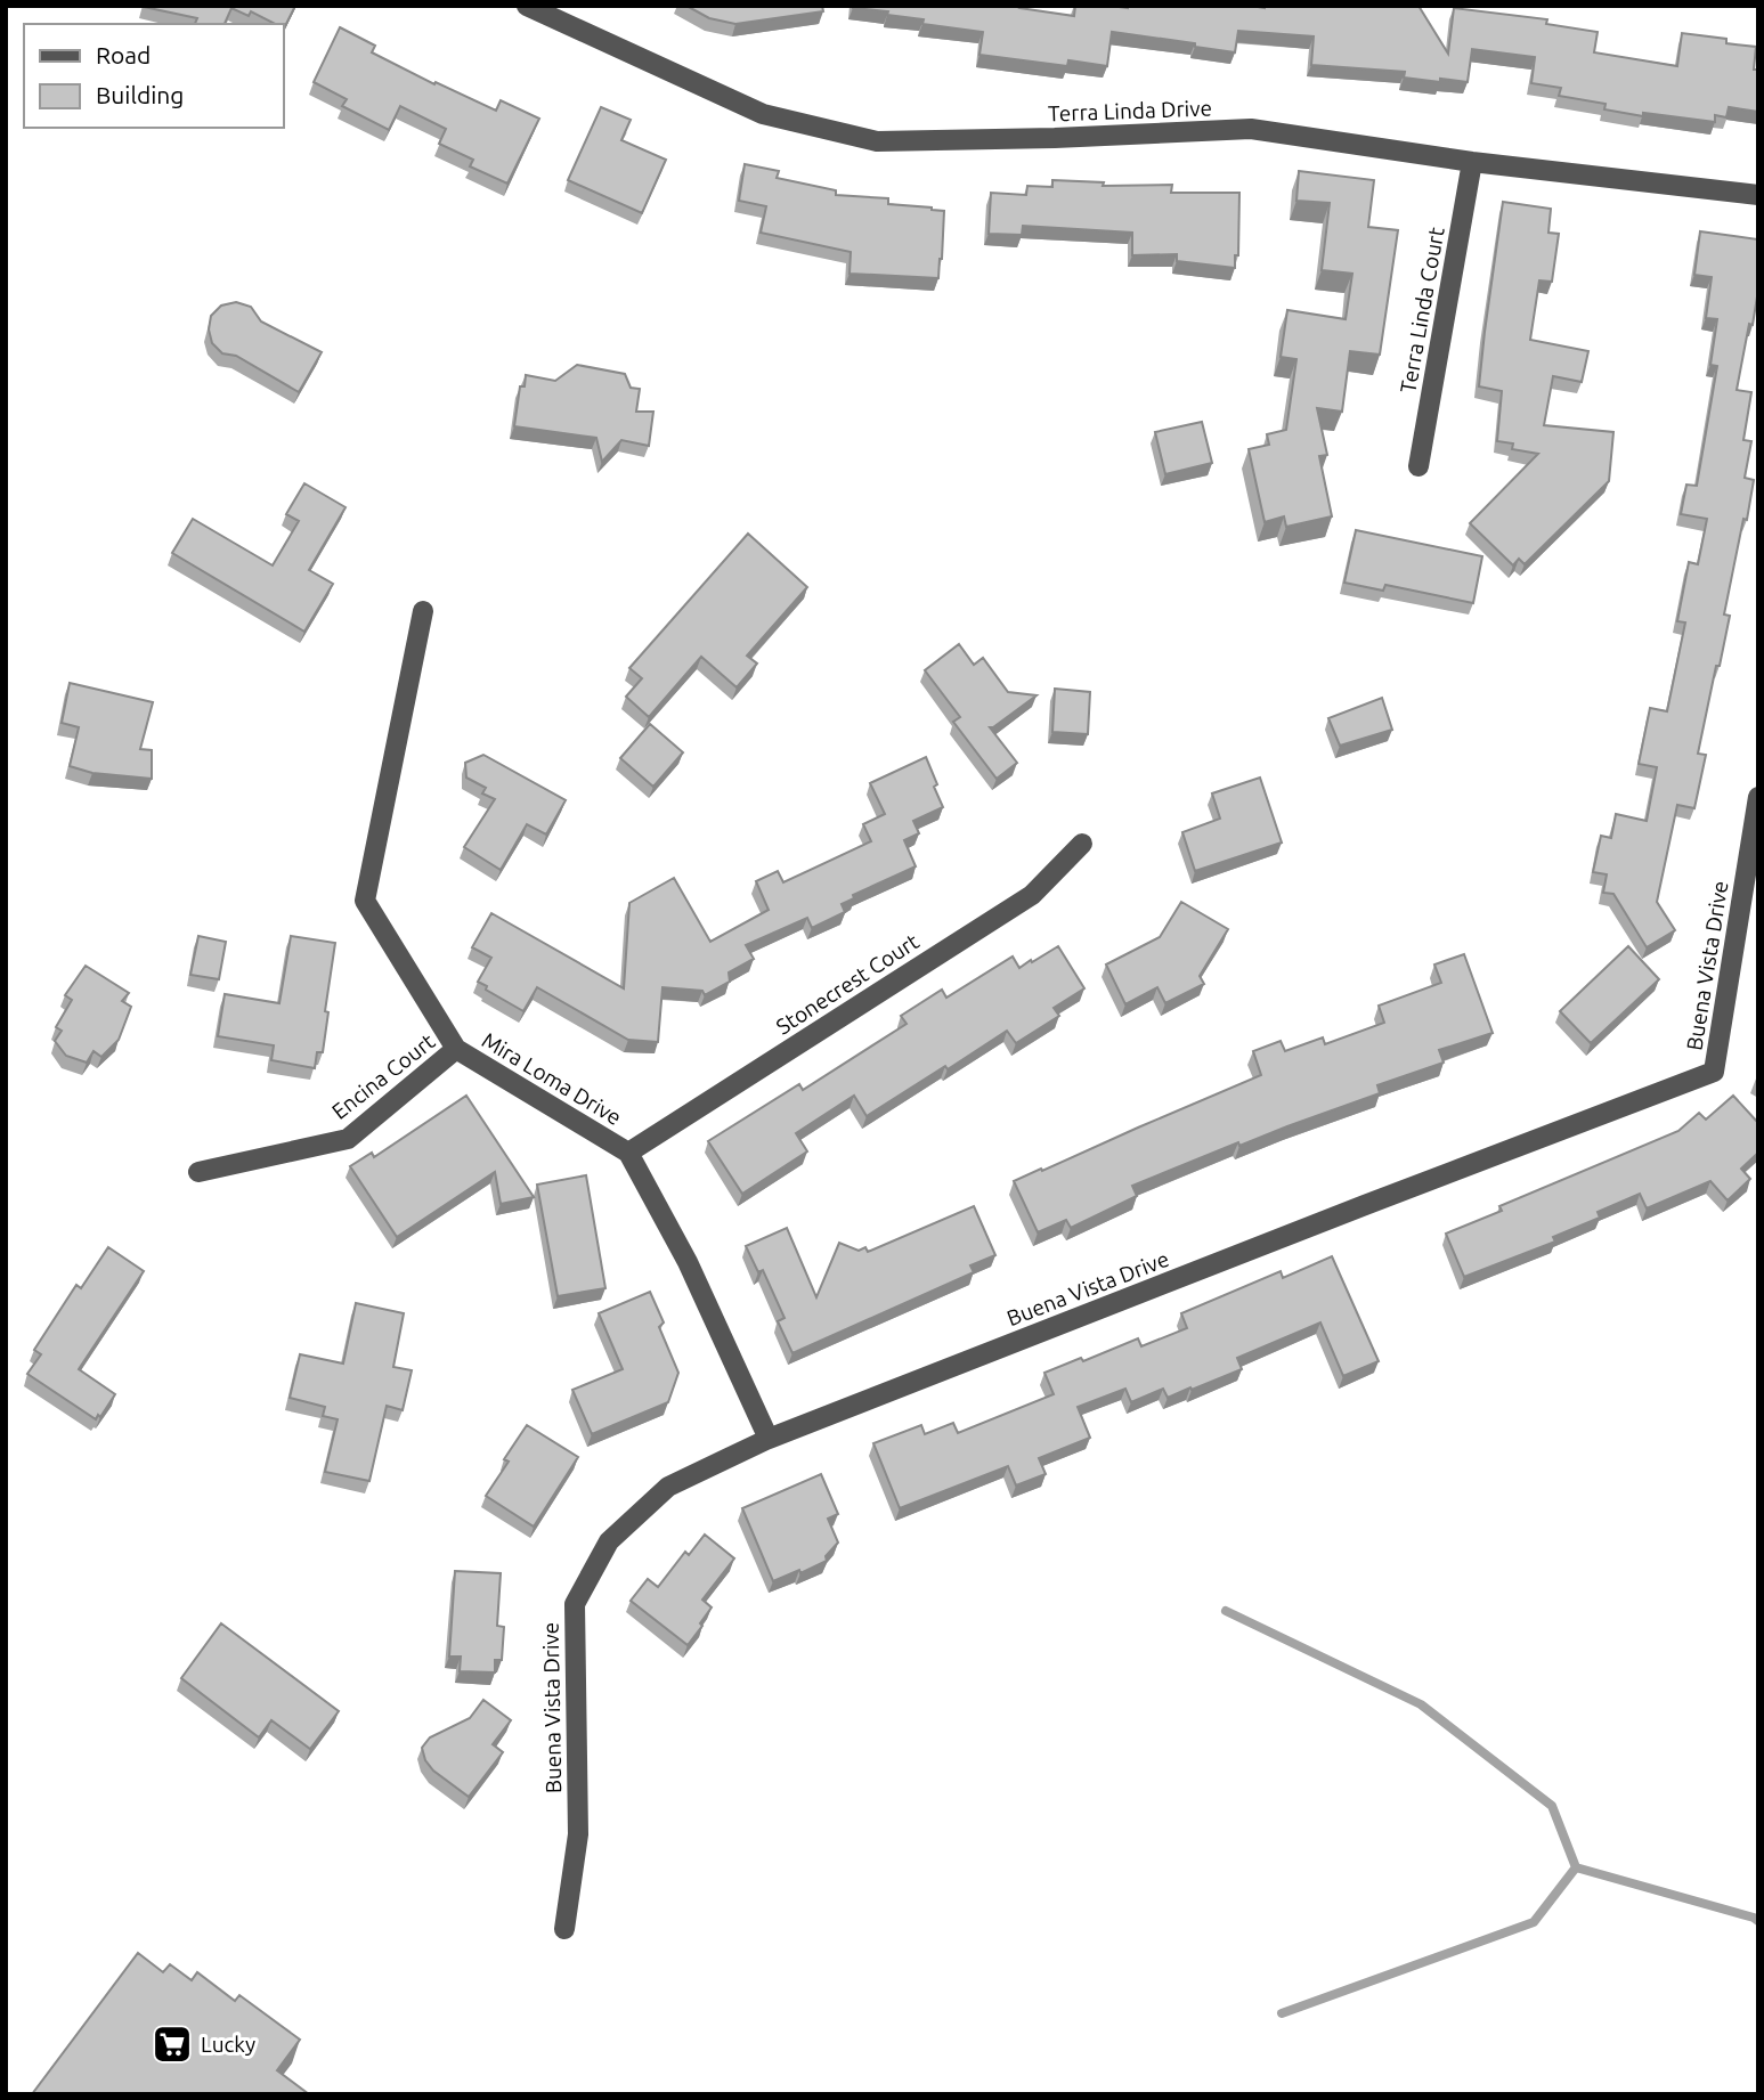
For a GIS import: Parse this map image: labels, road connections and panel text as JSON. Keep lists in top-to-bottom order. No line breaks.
{"streets":{"street":["Terra Linda Drive","Terra Linda Court","Buena Vista Drive","Stonecrest Court","Encina Court","Mira Loma Drive"]},"crossings":[["Terra Linda Drive","Terra Linda Court"],["Buena Vista Drive","Mira Loma Drive"],["Stonecrest Court","Mira Loma Drive"],["Encina Court","Mira Loma Drive"]],"places":{"supermarket":["Lucky"]},"legend":["Road","Building"]}
